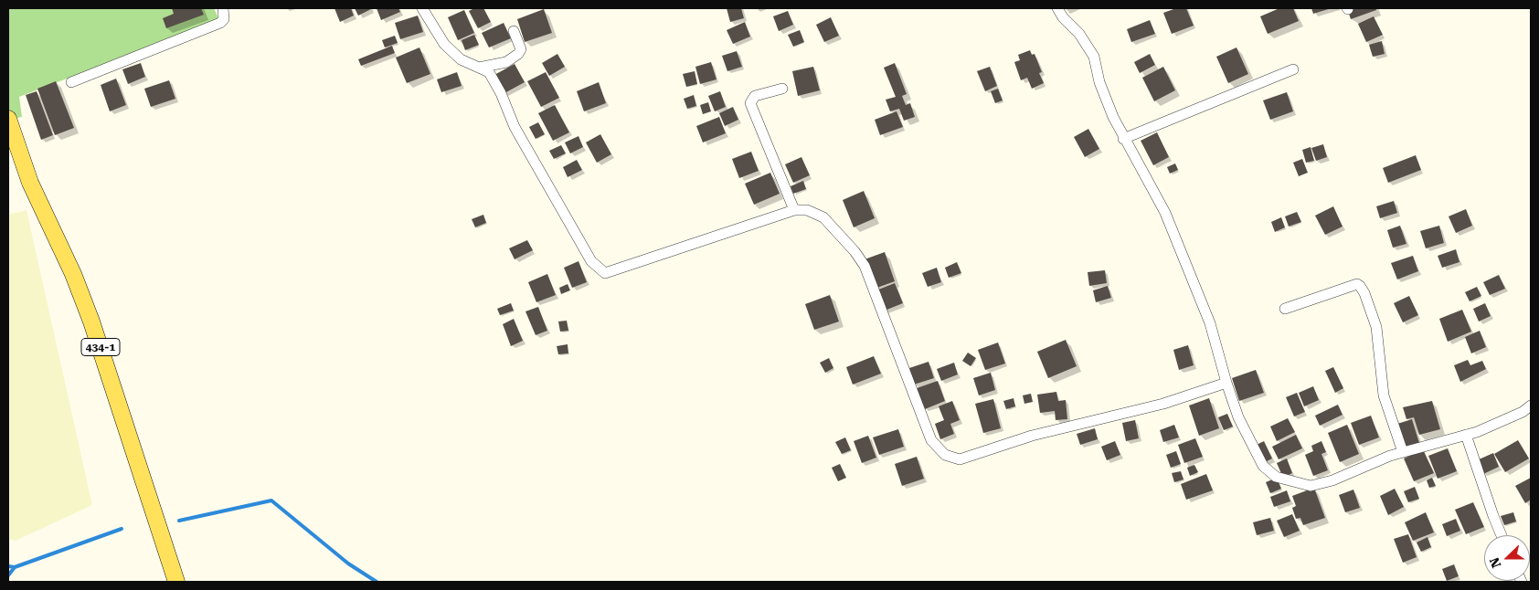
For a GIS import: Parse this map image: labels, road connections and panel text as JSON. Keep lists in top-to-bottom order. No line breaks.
{"streets":{"main road":["434-1"]},"north":"left"}
